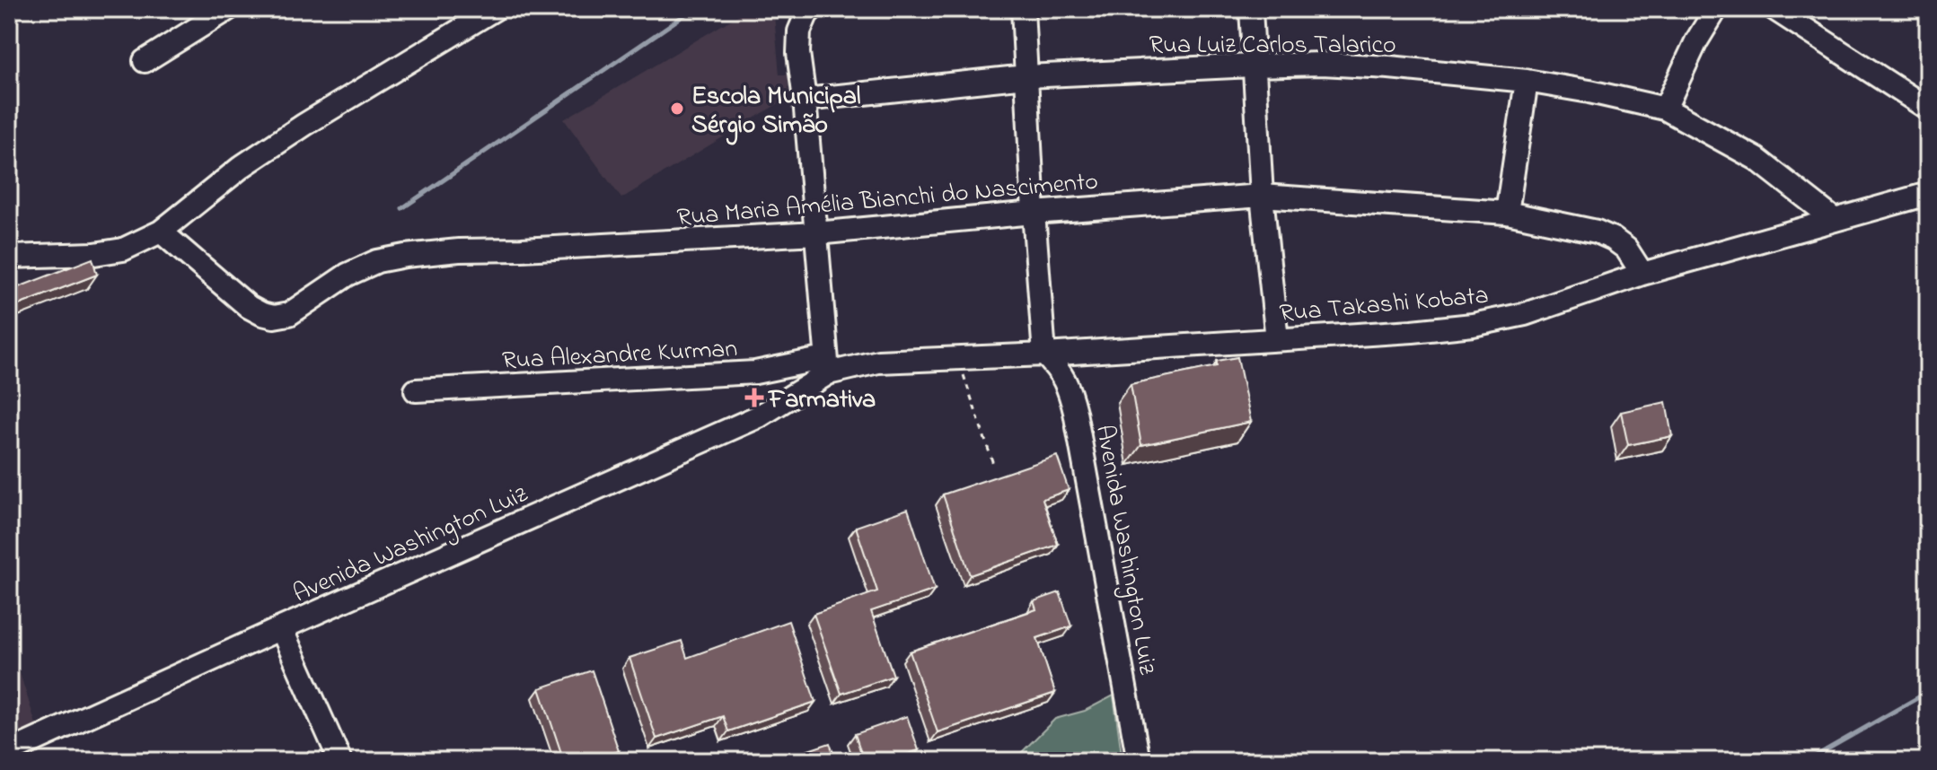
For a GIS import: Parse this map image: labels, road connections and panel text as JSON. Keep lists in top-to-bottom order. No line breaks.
{"streets":{"street":["Rua Luiz Carlos Talarico","Rua Maria Amélia Bianchi do Nascimento","Rua Takashi Kobata","Rua Alexandre Kurman","Avenida Washington Luiz"]},"crossings":[["Rua Luiz Carlos Talarico","Rua Takashi Kobata"],["Rua Maria Amélia Bianchi do Nascimento","Rua Takashi Kobata"],["Rua Takashi Kobata","Rua Alexandre Kurman"],["Rua Takashi Kobata","Avenida Washington Luiz"],["Rua Alexandre Kurman","Avenida Washington Luiz"]],"places":{"other":["Escola Municipal Sérgio Simão"],"health":["Farmativa"]}}
